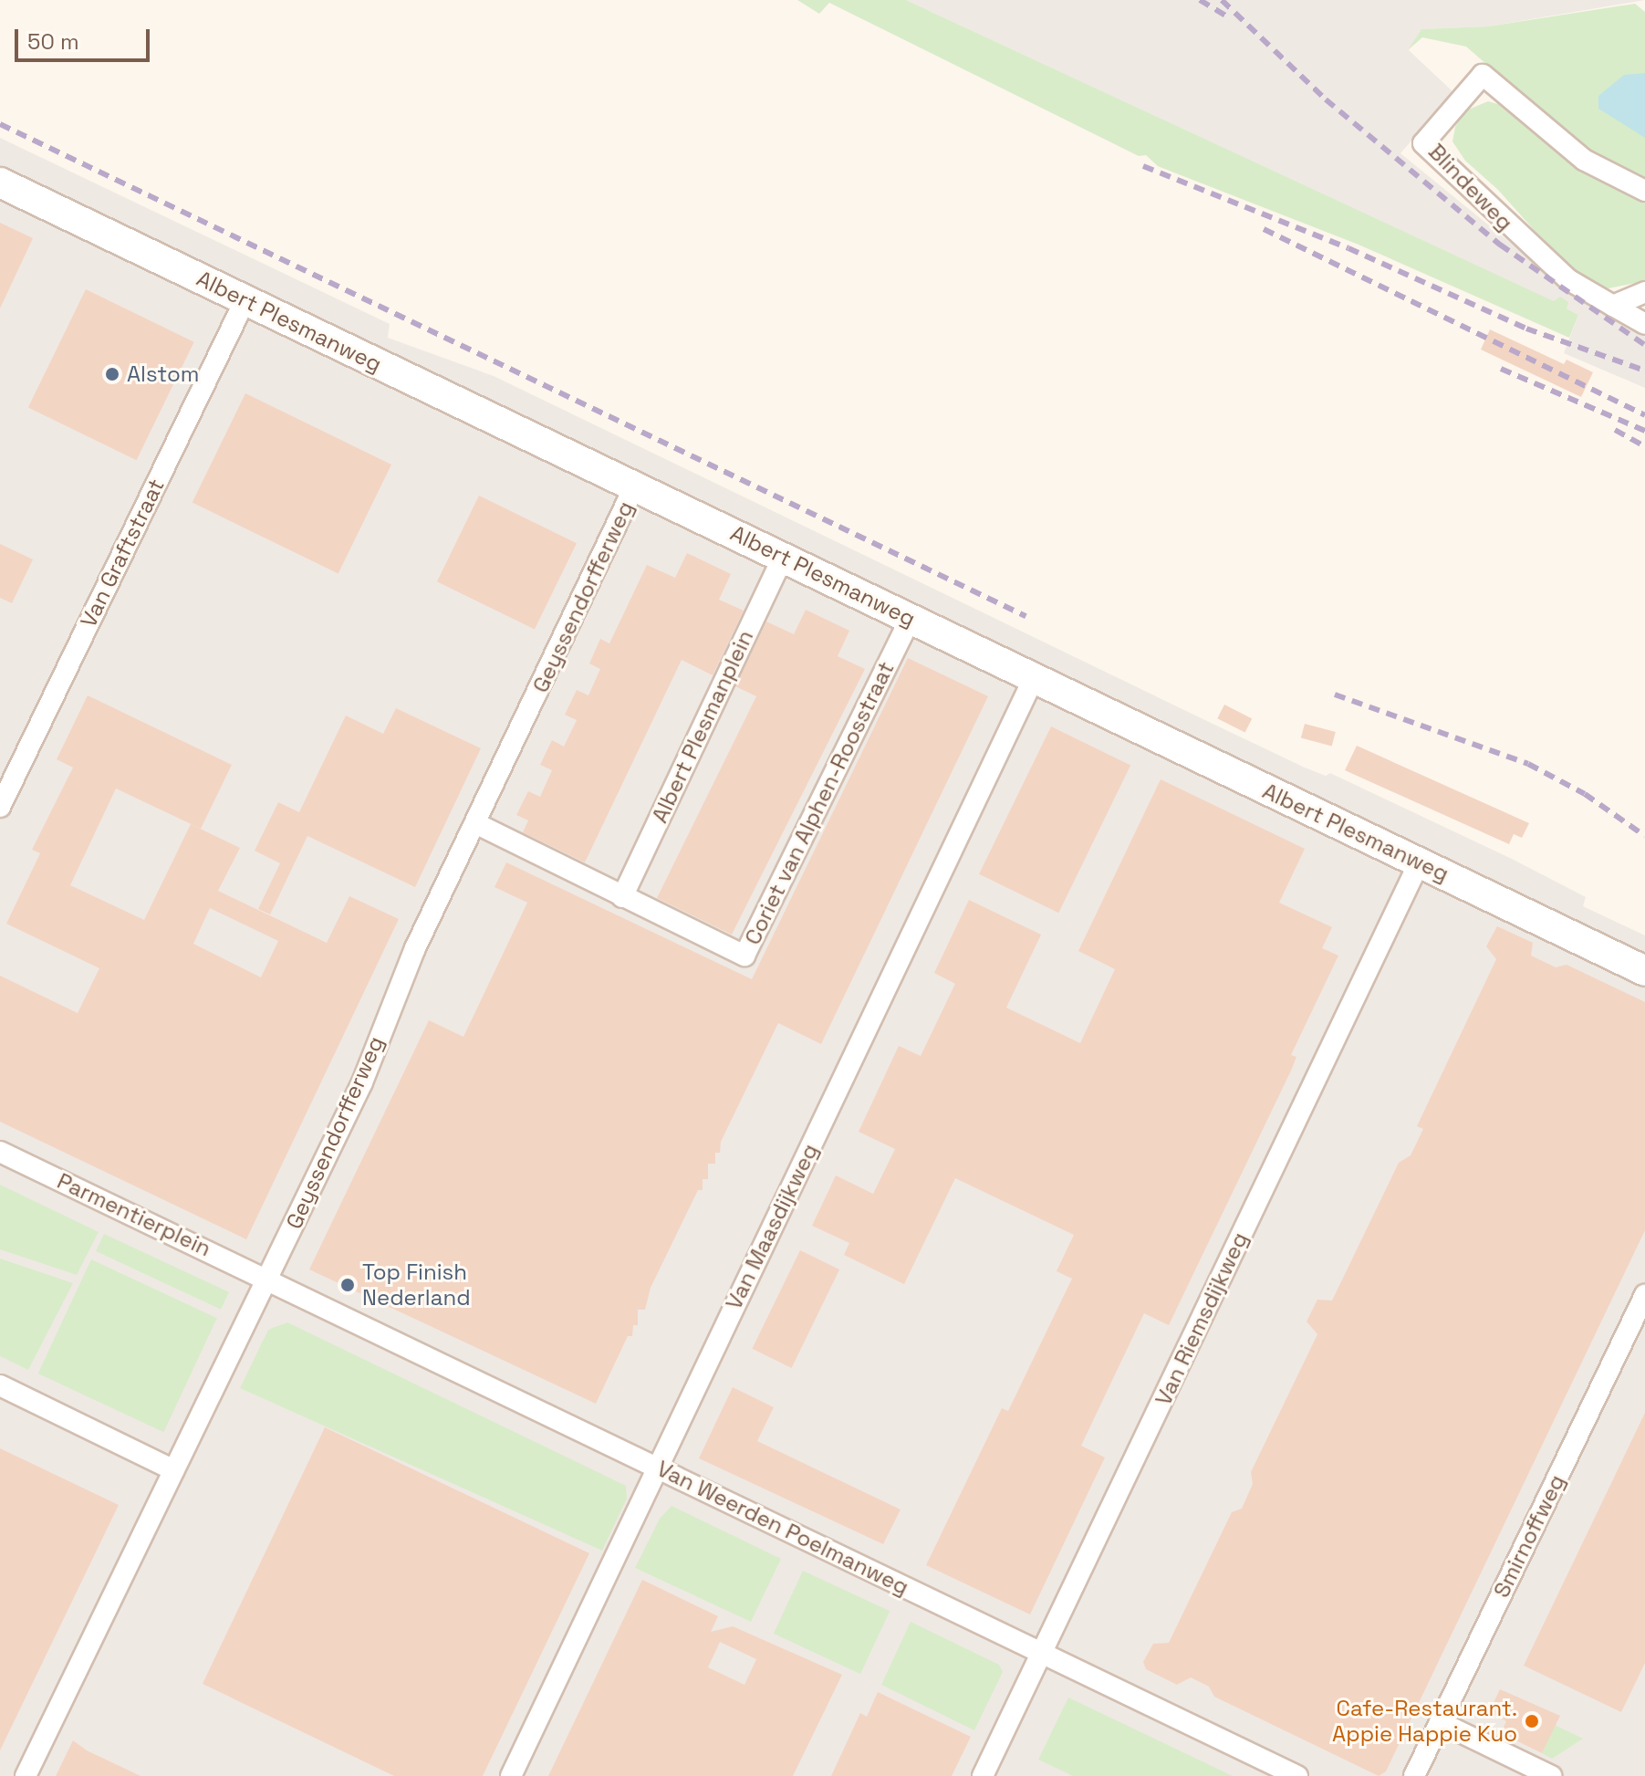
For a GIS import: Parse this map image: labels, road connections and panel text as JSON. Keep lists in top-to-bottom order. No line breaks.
{"streets":{"street":["Blindeweg","Albert Plesmanweg","Van Graftstraat","Geyssendorfferweg","Albert Plesmanplein","Coriet van Alphen-Roosstraat","Parmentierplein","Van Maasdijkweg","Van Riemsdijkweg","Van Weerden Poelmanweg","Smirnoffweg"]},"crossings":[["Albert Plesmanweg","Van Graftstraat"],["Albert Plesmanweg","Geyssendorfferweg"],["Albert Plesmanweg","Albert Plesmanplein"],["Albert Plesmanweg","Coriet van Alphen-Roosstraat"],["Albert Plesmanweg","Van Maasdijkweg"],["Albert Plesmanweg","Van Riemsdijkweg"],["Geyssendorfferweg","Coriet van Alphen-Roosstraat"],["Geyssendorfferweg","Parmentierplein"],["Geyssendorfferweg","Van Weerden Poelmanweg"],["Albert Plesmanplein","Coriet van Alphen-Roosstraat"],["Parmentierplein","Van Weerden Poelmanweg"],["Van Maasdijkweg","Van Weerden Poelmanweg"],["Van Riemsdijkweg","Van Weerden Poelmanweg"]],"places":["Alstom","Top Finish Nederland","Cafe-Restaurant. Appie Happie Kuo"],"scale_bar":"50 m"}
